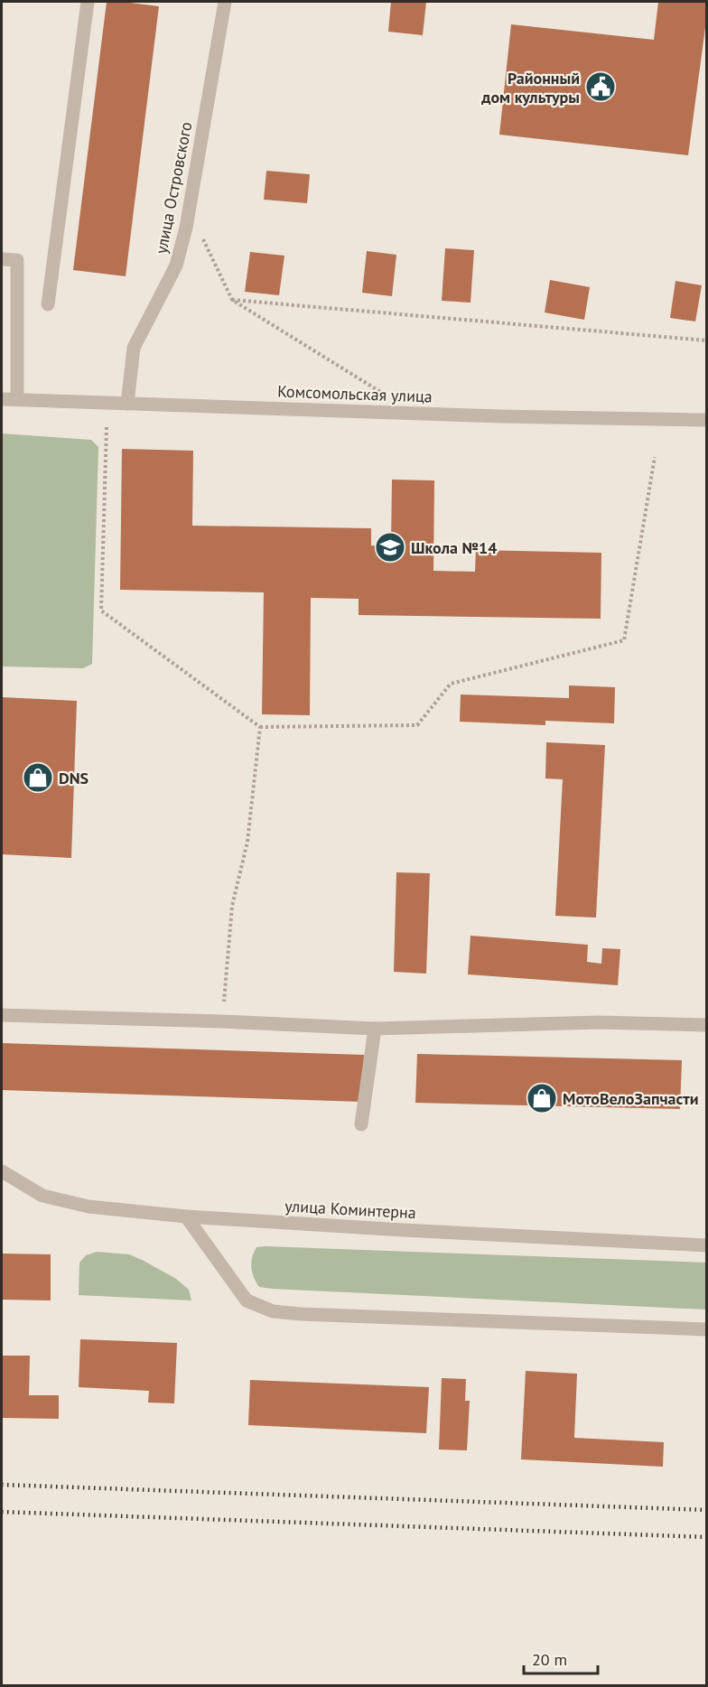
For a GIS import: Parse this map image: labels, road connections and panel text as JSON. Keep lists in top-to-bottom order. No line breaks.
{"streets":{"street":["улица Островского","Комсомольская улица","улица Коминтерна"]},"crossings":[["улица Островского","Комсомольская улица"]],"places":{"public building":["Районный дом культуры"],"school or university":["Школа №14"],"shop":["DNS","МотоВелоЗапчасти"]},"scale_bar":"20 m"}
